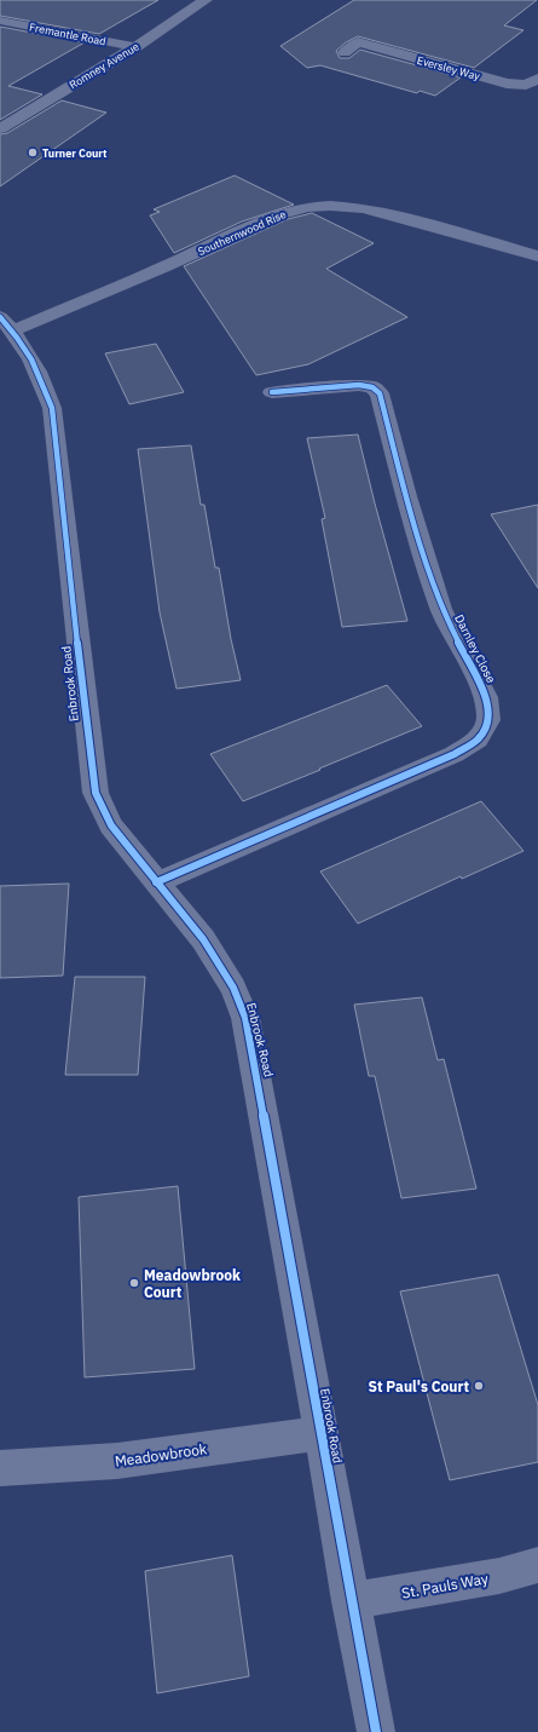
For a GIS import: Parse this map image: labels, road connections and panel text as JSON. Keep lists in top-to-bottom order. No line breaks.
{"streets":{"street":["Fremantle Road","Romney Avenue","Eversley Way","Southernwood Rise","Darnley Close","Enbrook Road","Meadowbrook","St. Pauls Way"]},"crossings":[["Fremantle Road","Romney Avenue"],["Southernwood Rise","Enbrook Road"],["Darnley Close","Enbrook Road"],["Enbrook Road","Meadowbrook"],["Enbrook Road","St. Pauls Way"]],"places":["Turner Court","Meadowbrook Court","St Paul's Court"]}
